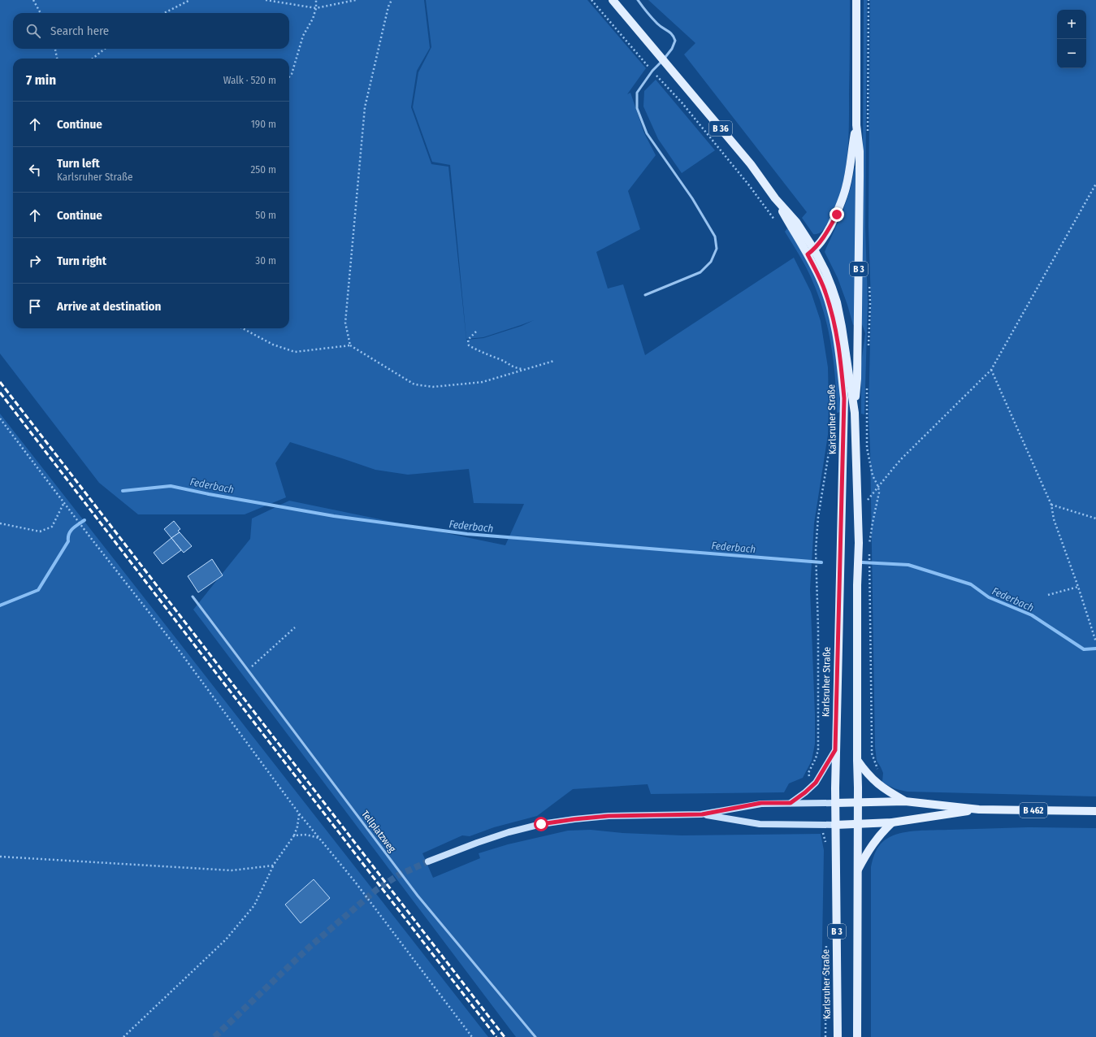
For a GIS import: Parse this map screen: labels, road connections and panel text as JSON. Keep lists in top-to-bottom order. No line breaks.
{"streets":{"main road":["B 36","B 3","Karlsruher Straße","B 462"],"lane":["Tellplatzweg"]},"crossings":[["B 36","B 3"],["B 36","Karlsruher Straße"],["B 3","Karlsruher Straße"],["B 3","B 462"],["Karlsruher Straße","B 462"]],"water":["Federbach"],"page":{"map_buttons":["+","−"],"search":"Search here","heading":["7 min","Walk · 520 m"],"list":[["Continue","190 m"],["Turn left","Karlsruher Straße","250 m"],["Continue","50 m"],["Turn right","30 m"],"Arrive at destination"]}}
